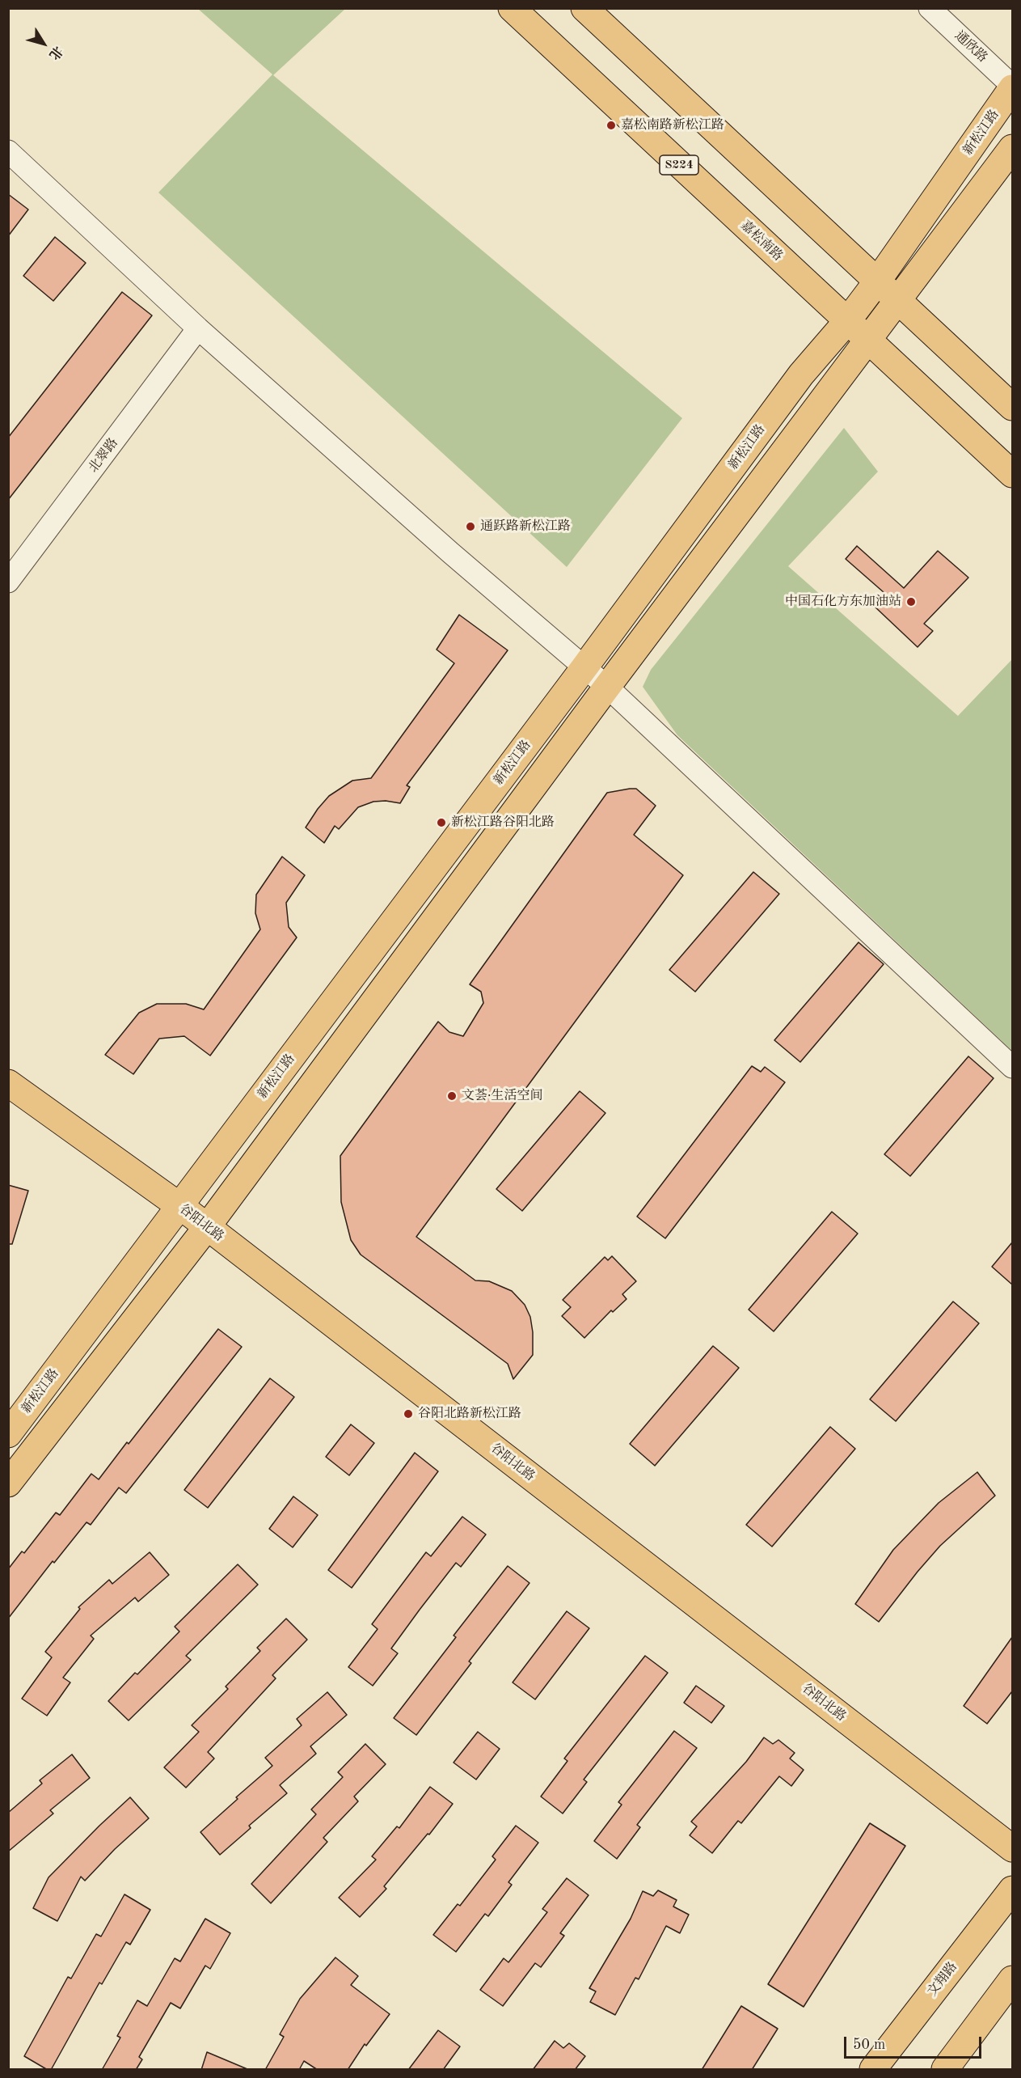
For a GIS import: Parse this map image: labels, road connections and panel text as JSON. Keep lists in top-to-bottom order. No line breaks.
{"streets":{"main road":["新松江路","S224","嘉松南路","谷阳北路","文翔路"],"street":["通欣路","北翠路"]},"crossings":[["通欣路","新松江路"],["新松江路","嘉松南路"],["新松江路","谷阳北路"]],"places":["嘉松南路新松江路","通跃路新松江路","中国石化方东加油站","新松江路谷阳北路","文荟·生活空间","谷阳北路新松江路"],"scale_bar":"50 m","north":"bottom right"}
